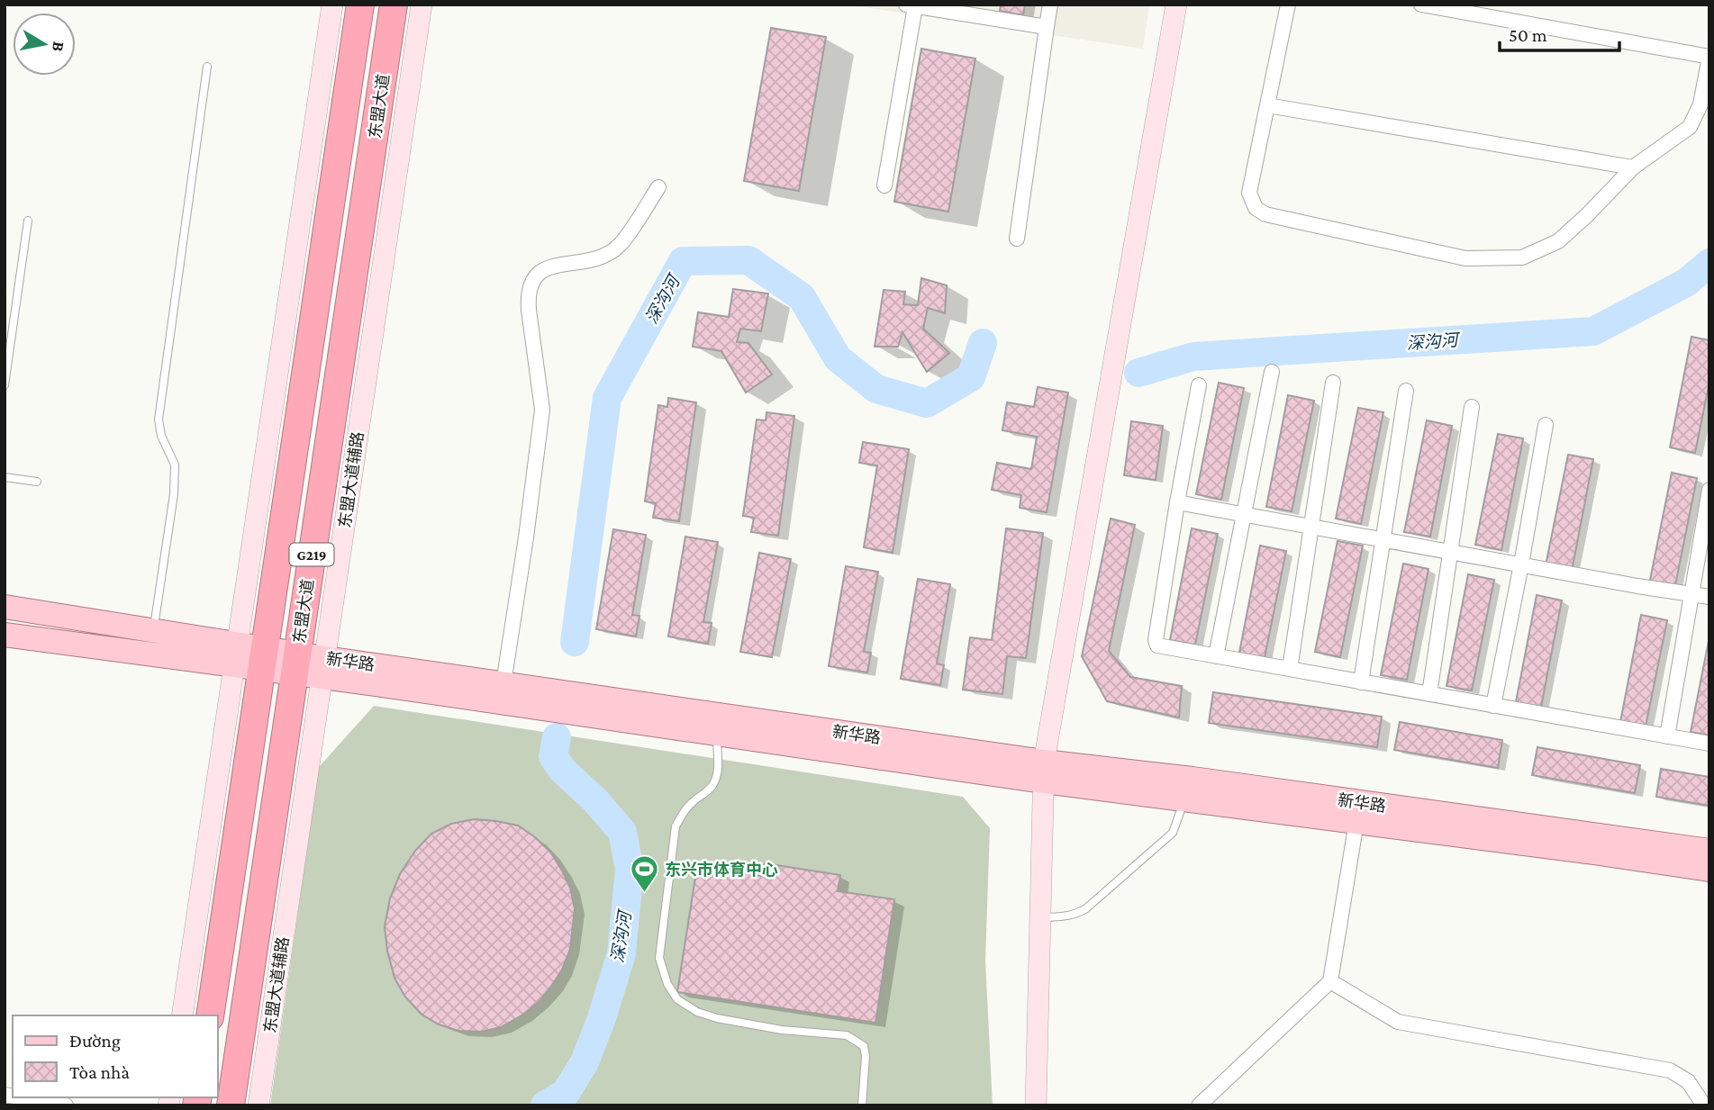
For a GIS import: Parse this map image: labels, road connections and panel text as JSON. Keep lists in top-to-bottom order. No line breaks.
{"streets":{"highway":["东盟大道","G219"],"main road":["新华路"],"street":["东盟大道辅路"]},"crossings":[["东盟大道","新华路"],["东盟大道辅路","新华路"]],"water":["深沟河"],"places":{"sports":["东兴市体育中心"]},"legend":["Đường","Tòa nhà"],"scale_bar":"50 m","north":"right"}
